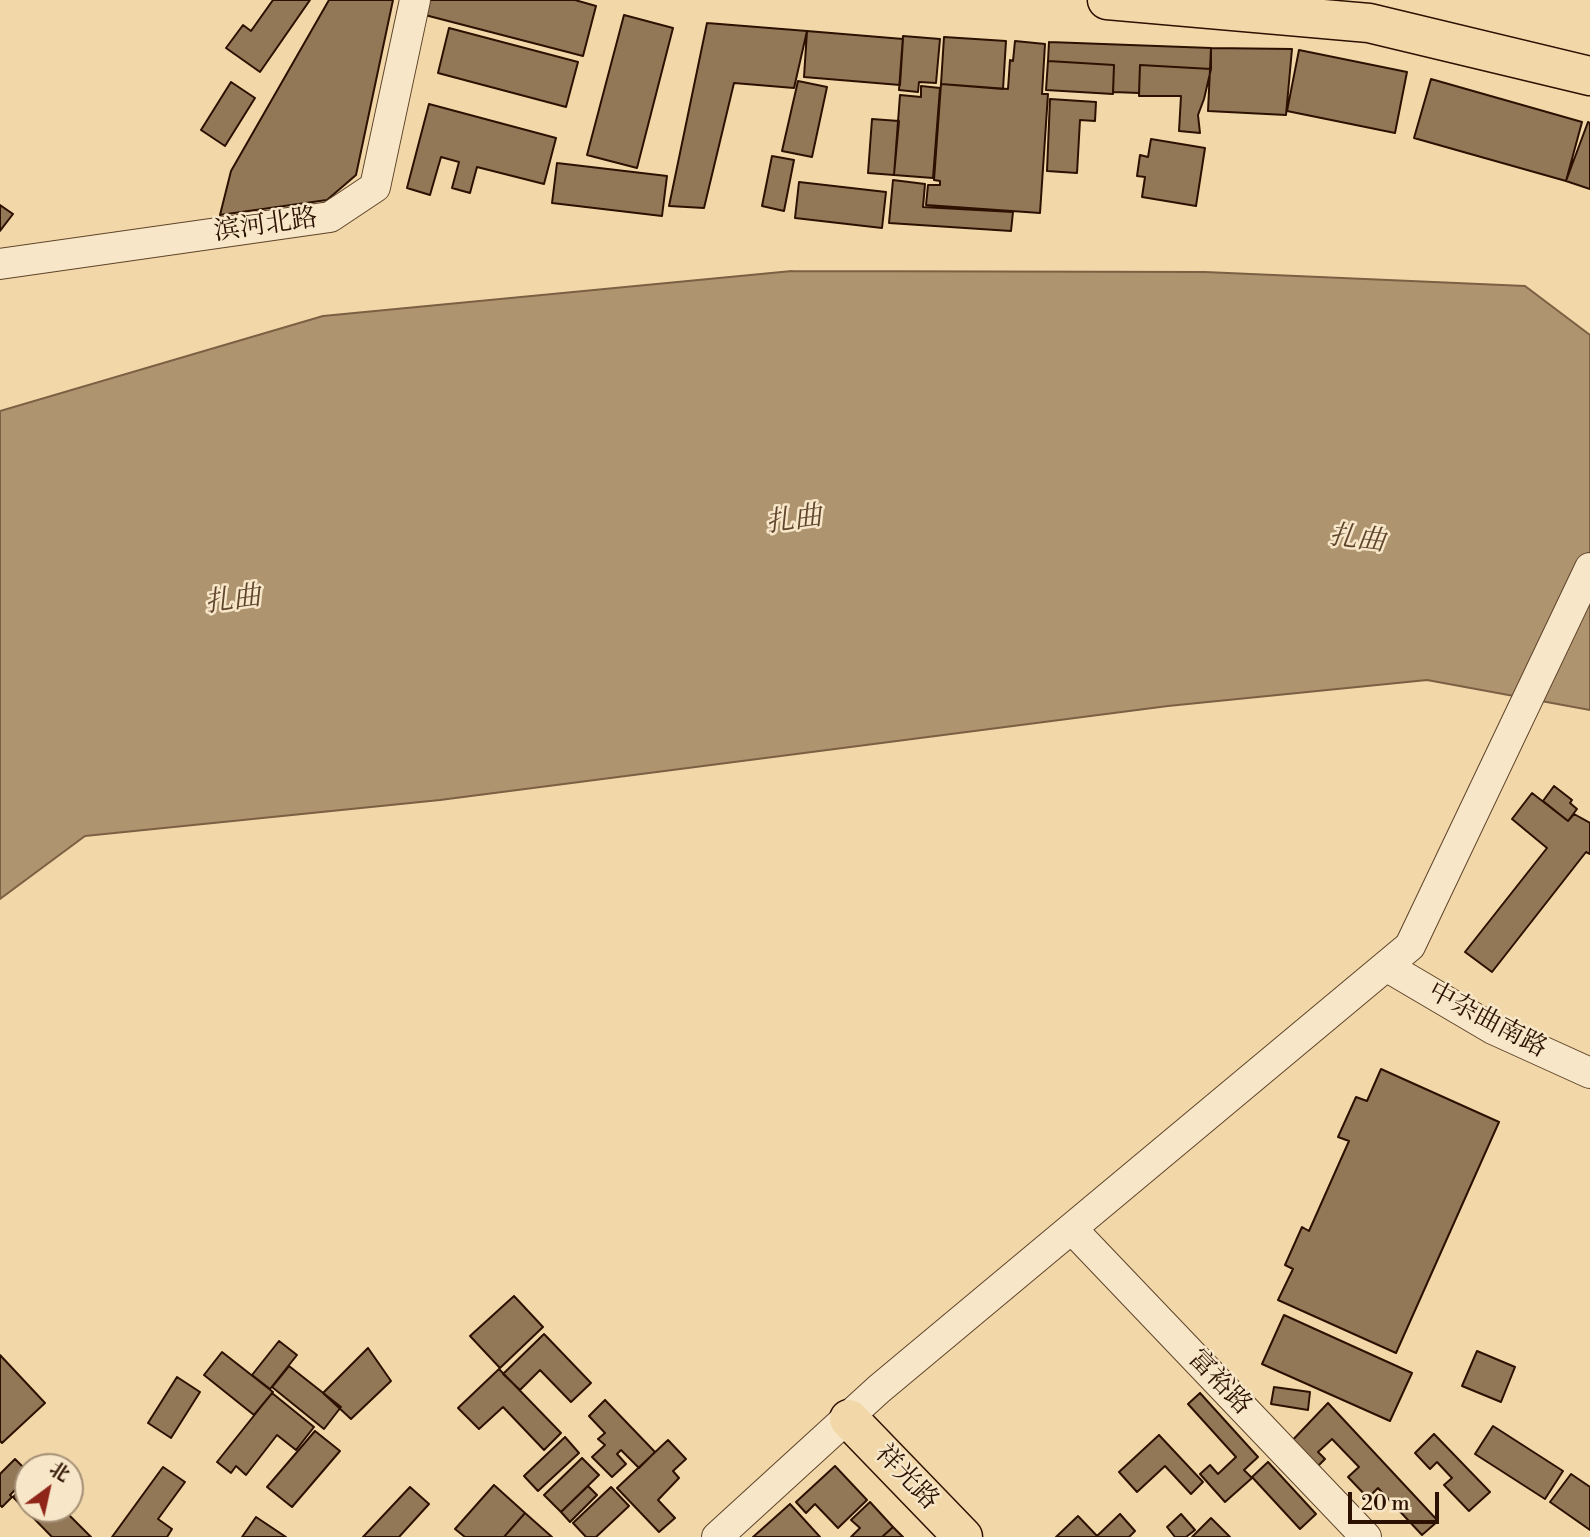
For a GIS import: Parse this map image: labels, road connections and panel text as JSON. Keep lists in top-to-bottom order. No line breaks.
{"streets":{"main road":["祥光路"],"street":["滨河北路","中杂曲南路","富裕路"]},"water":["扎曲"],"scale_bar":"20 m","north":"top right"}
